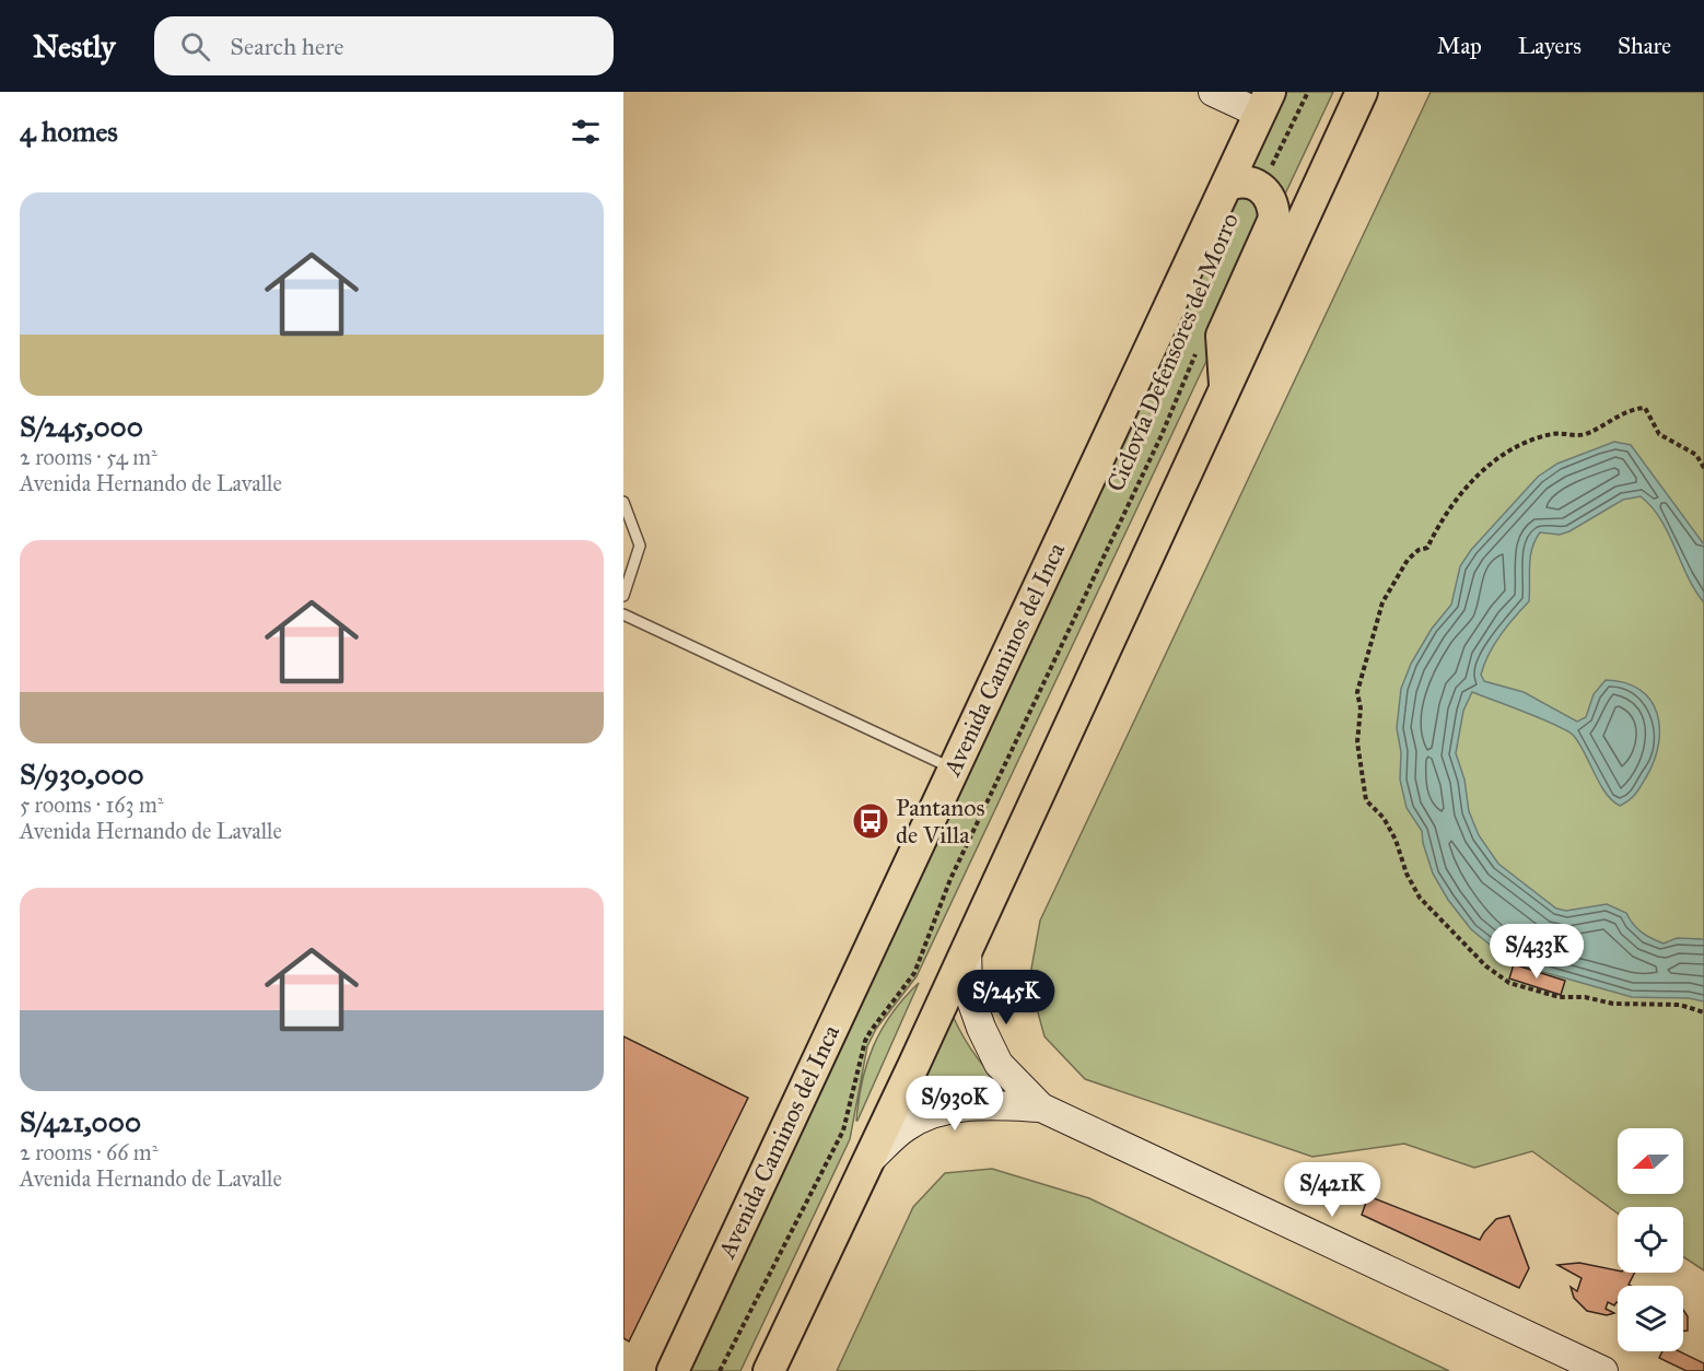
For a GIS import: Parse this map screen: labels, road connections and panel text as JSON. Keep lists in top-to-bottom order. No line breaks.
{"streets":{"main road":["Avenida Caminos del Inca"],"path":["Ciclovía Defensores del Morro"]},"places":{"bus stop":["Pantanos de Villa"]},"north":"left","page":{"header":"Nestly","search":"Search here","nav":["Map","Layers","Share"],"heading":"4 homes","list":[{"name":"S/245,000","note":"2 rooms · 54 m² · Avenida Hernando de Lavalle"},{"name":"S/930,000","note":"5 rooms · 163 m² · Avenida Hernando de Lavalle"},{"name":"S/421,000","note":"2 rooms · 66 m² · Avenida Hernando de Lavalle"}],"price":["S/433K","S/245K","S/930K","S/421K"]}}
